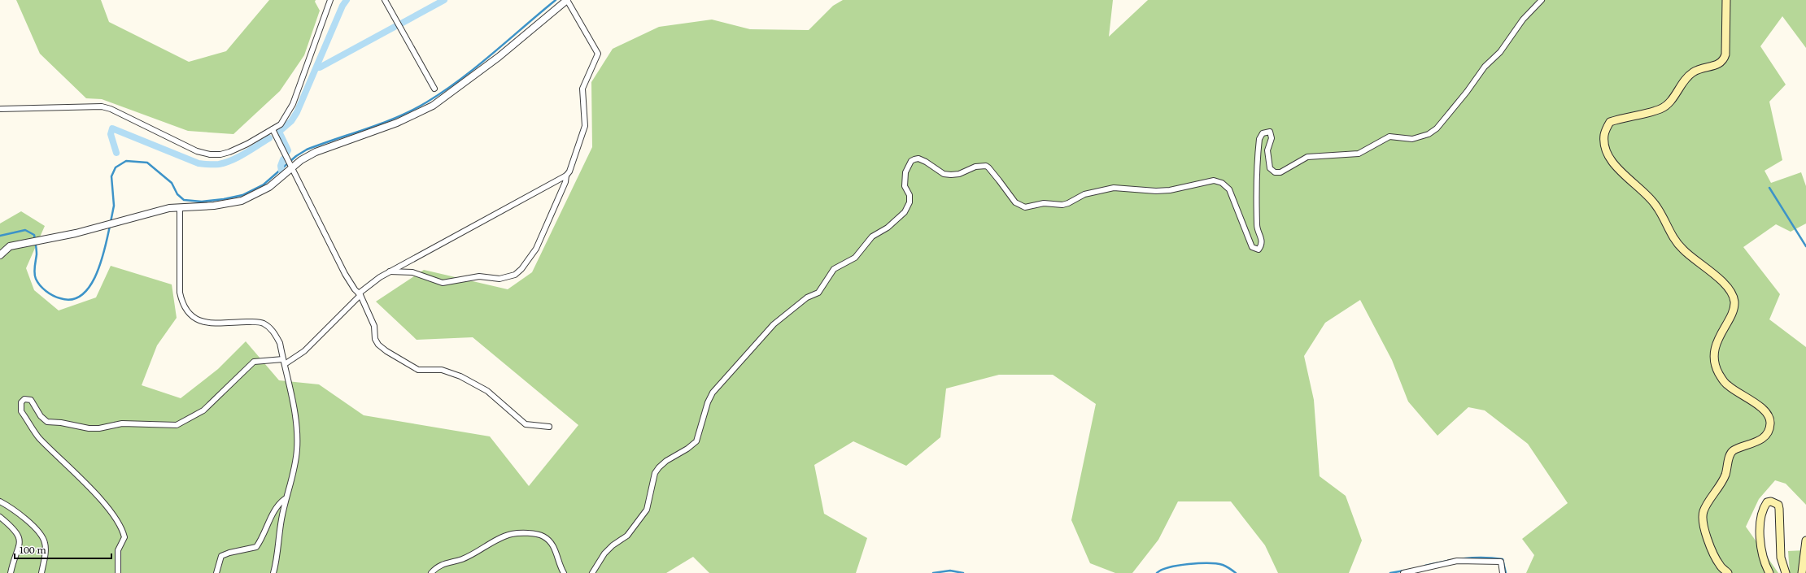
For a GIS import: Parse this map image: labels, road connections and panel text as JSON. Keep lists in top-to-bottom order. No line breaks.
{"scale_bar":"100 m"}
